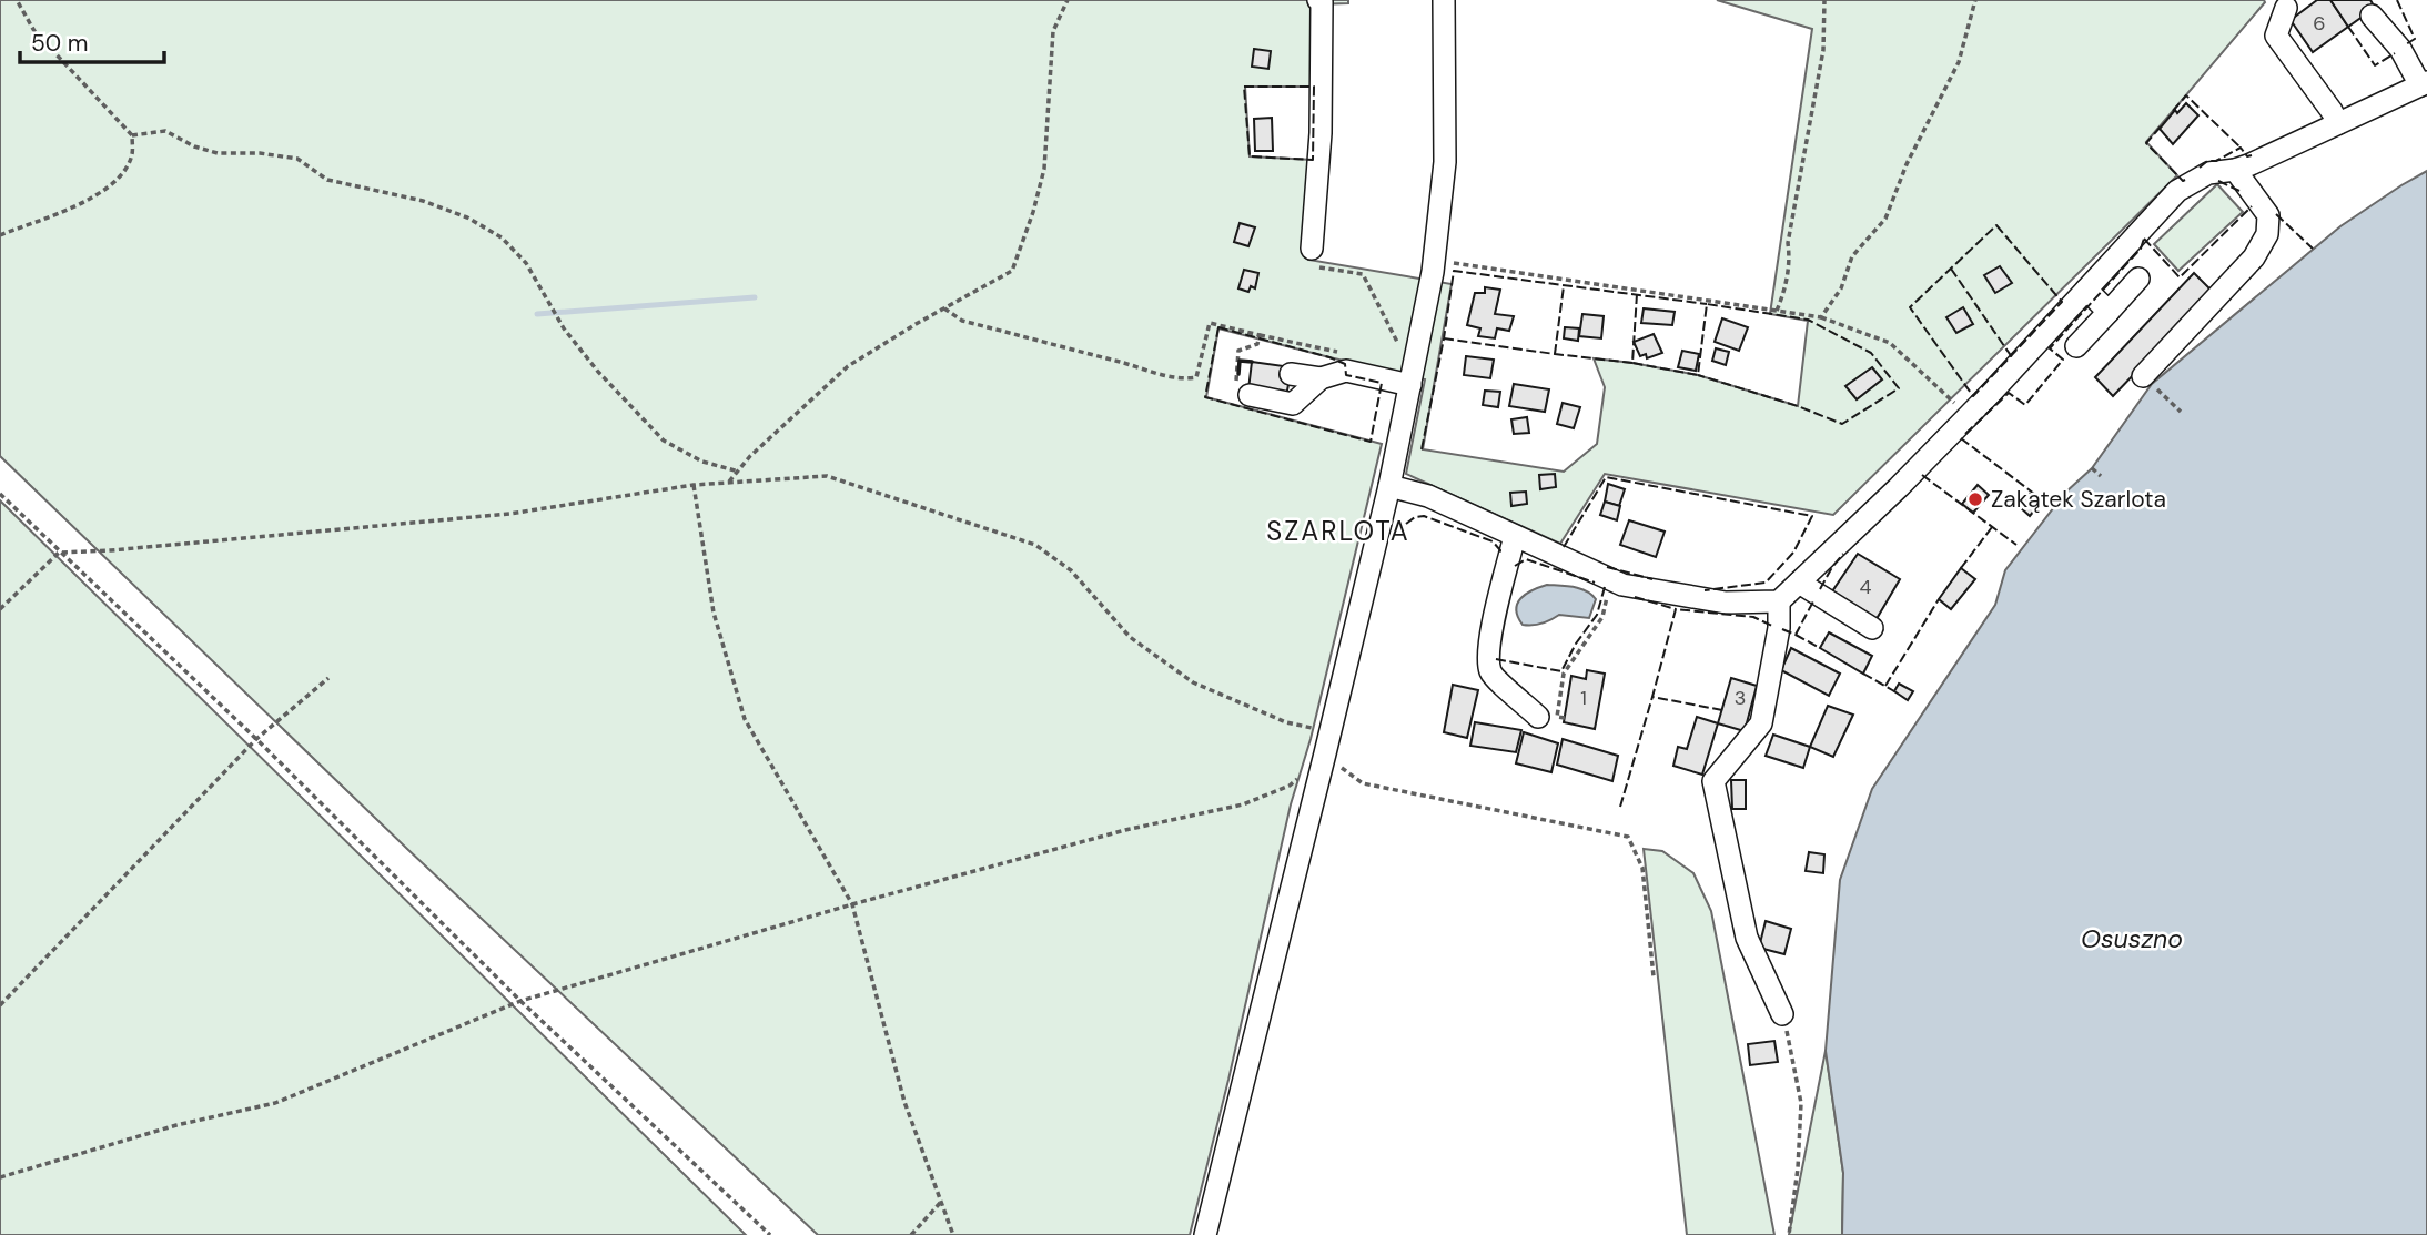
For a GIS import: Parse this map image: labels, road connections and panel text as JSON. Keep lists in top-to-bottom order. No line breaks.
{"districts":["SZARLOTA"],"water":["Osuszno"],"places":["Zakątek Szarlota"],"house_numbers":["6","4","1","3"],"scale_bar":"50 m"}
